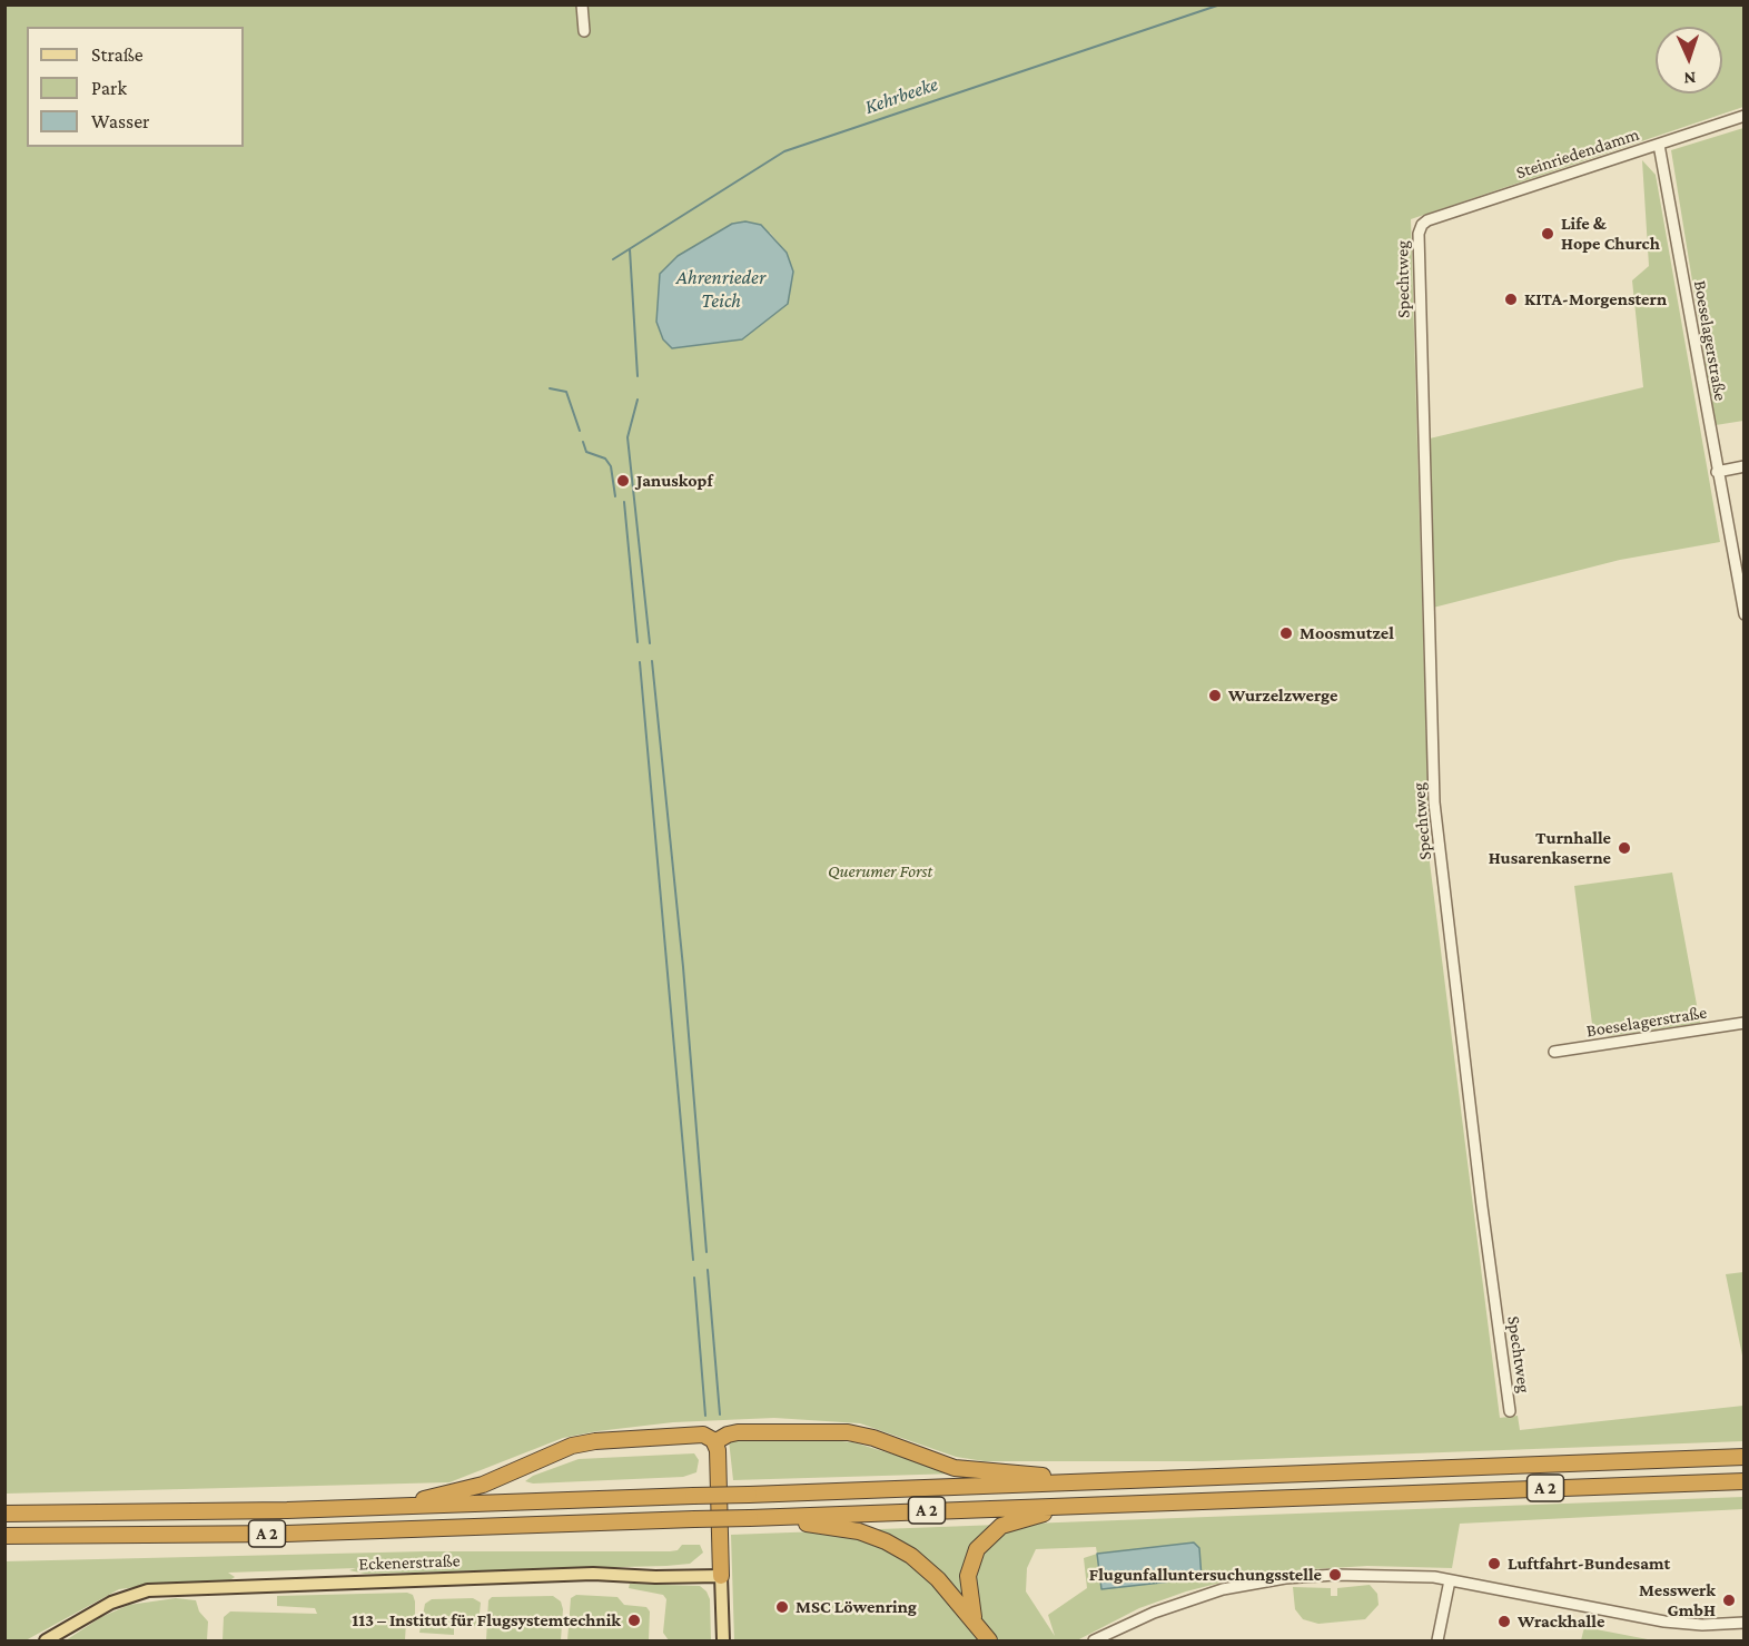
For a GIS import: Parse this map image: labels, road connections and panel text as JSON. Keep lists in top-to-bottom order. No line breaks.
{"streets":{"highway":["A 2"],"main road":["Eckenerstraße"],"street":["Steinriedendamm","Spechtweg","Boeselagerstraße"]},"crossings":[["Steinriedendamm","Spechtweg"],["Steinriedendamm","Boeselagerstraße"]],"water":["Kehrbeeke","Ahrenrieder Teich"],"parks":["Querumer Forst"],"places":["Life & Hope Church","KITA-Morgenstern","Januskopf","Moosmutzel","Wurzelzwerge","Turnhalle Husarenkaserne","Luftfahrt-Bundesamt","Flugunfalluntersuchungsstelle","Messwerk GmbH","MSC Löwenring","113 – Institut für Flugsystemtechnik","Wrackhalle"],"legend":["Straße","Park","Wasser"],"north":"bottom"}
